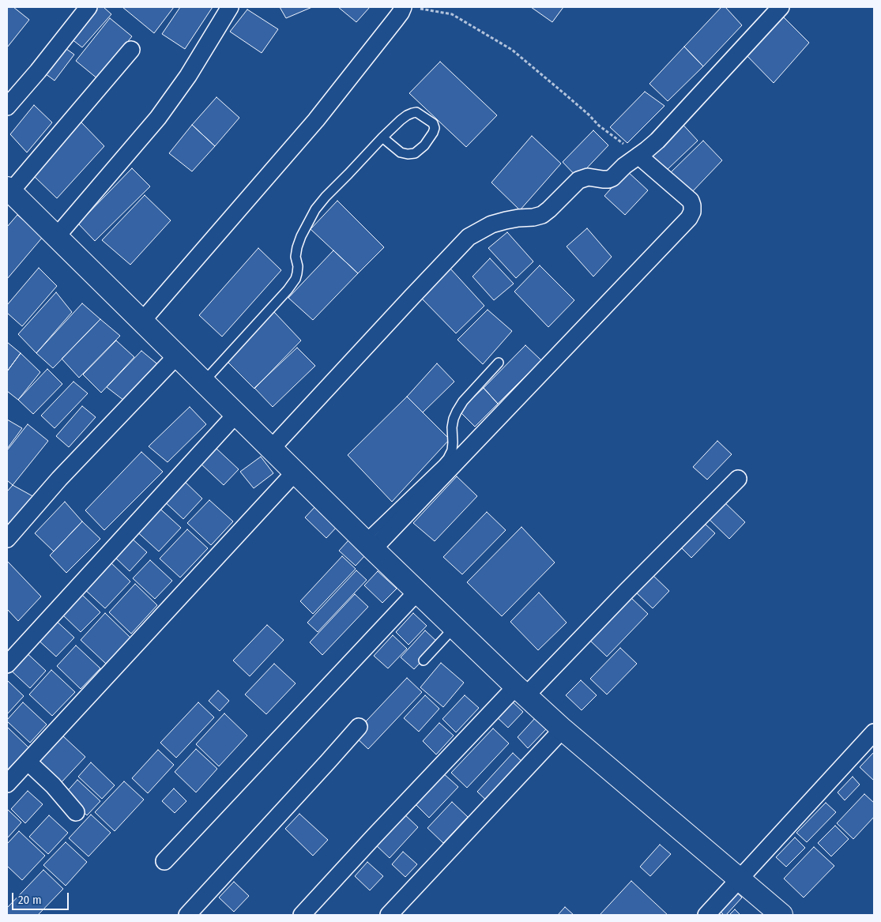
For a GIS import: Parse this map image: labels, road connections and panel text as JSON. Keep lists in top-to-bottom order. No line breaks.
{"scale_bar":"20 m"}
